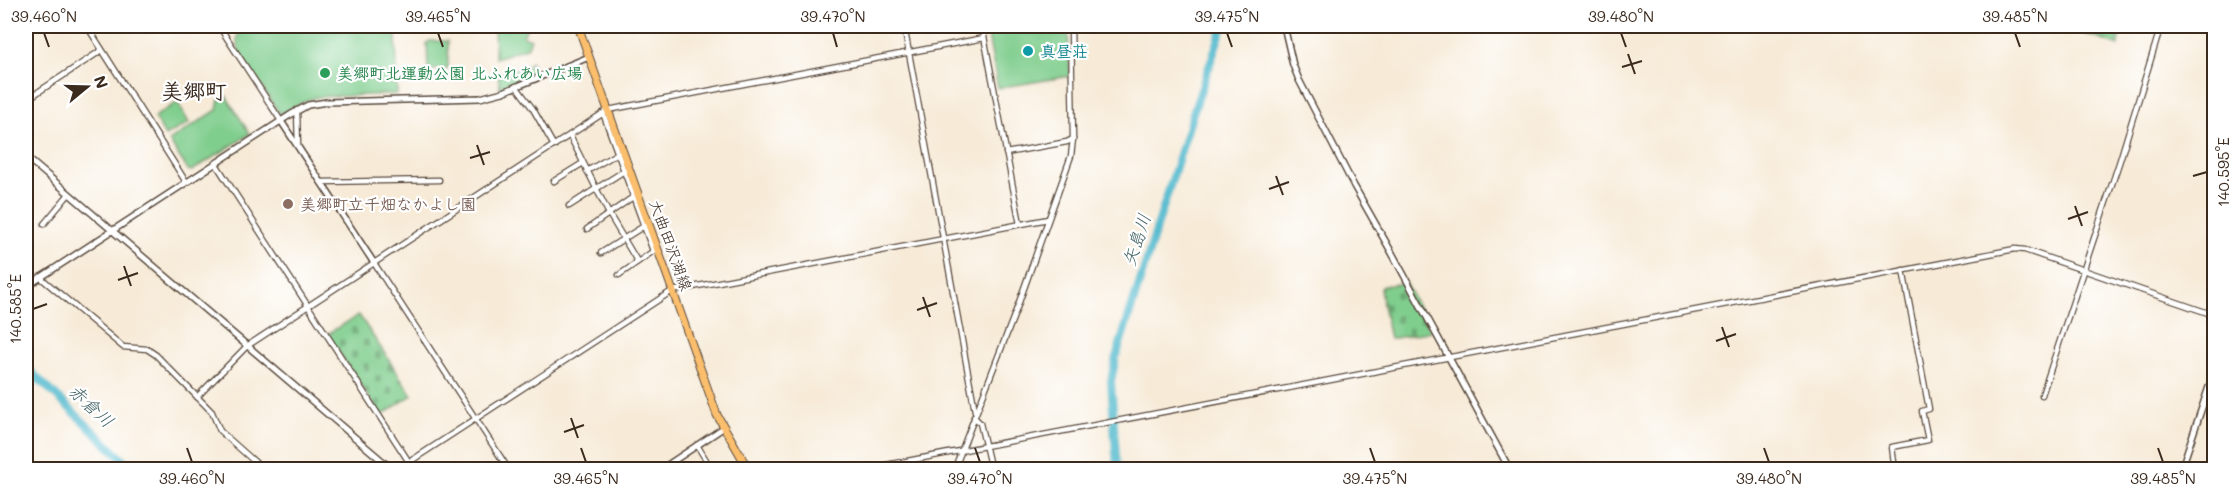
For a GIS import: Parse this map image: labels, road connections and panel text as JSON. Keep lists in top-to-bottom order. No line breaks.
{"streets":{"main road":["大曲田沢湖線"]},"districts":["美郷町"],"water":["矢島川","赤倉川"],"places":["真昼荘","美郷町北運動公園 北ふれあい広場","美郷町立千畑なかよし園"],"north":"right","coordinates":["39.460°N","39.465°N","39.470°N","39.475°N","39.480°N","39.485°N","140.595°E","140.585°E"]}
